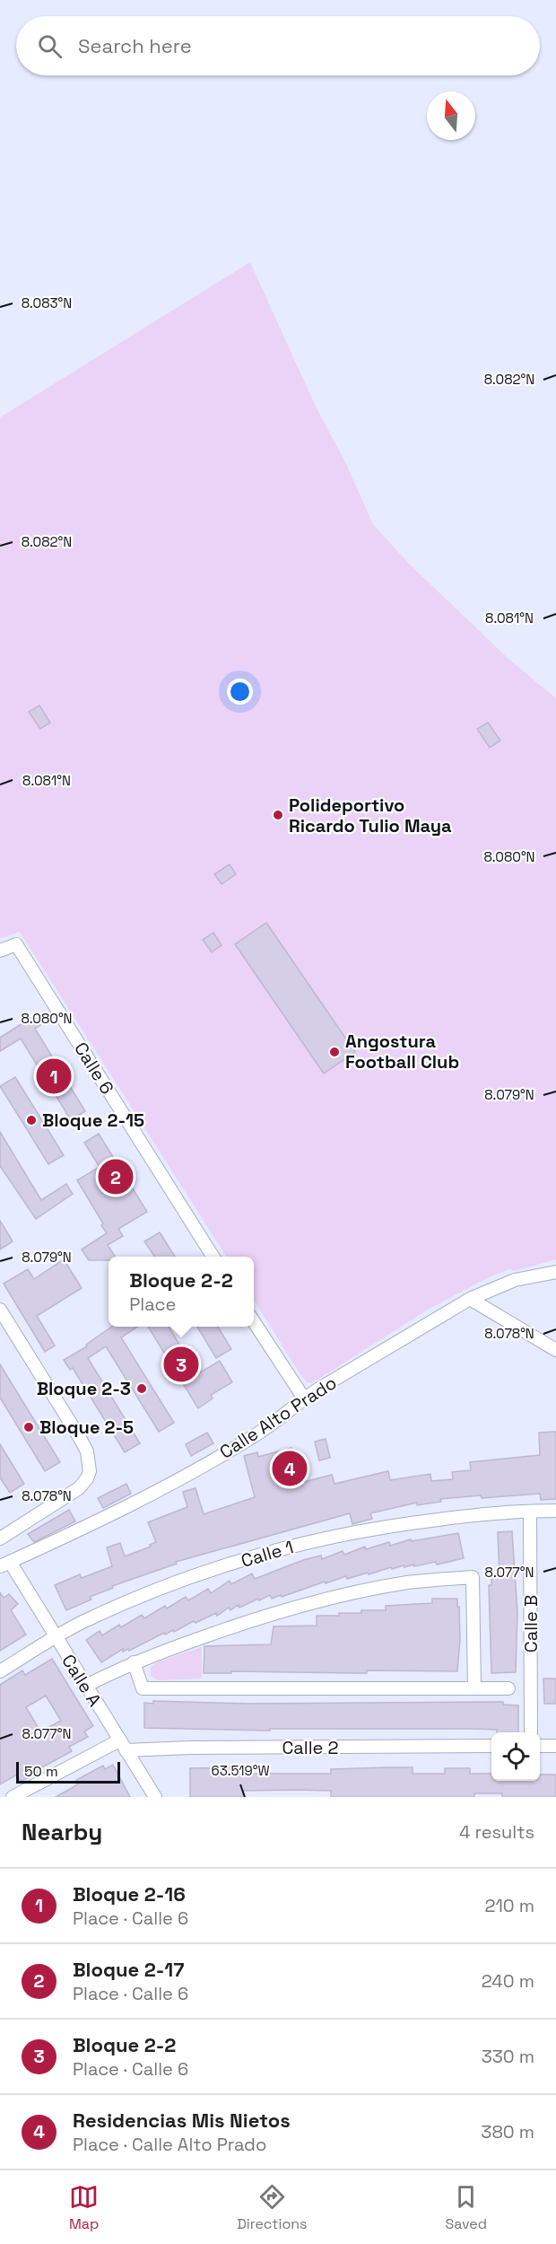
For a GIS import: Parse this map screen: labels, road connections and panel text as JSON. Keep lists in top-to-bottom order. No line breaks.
{"streets":{"street":["Calle 6","Calle Alto Prado","Calle 1","Calle B","Calle A","Calle 2"]},"crossings":[["Calle Alto Prado","Calle A"],["Calle 1","Calle B"],["Calle 1","Calle A"],["Calle A","Calle 2"]],"places":["Polideportivo Ricardo Tulio Maya","Angostura Football Club","Bloque 2-15","Bloque 2-3","Bloque 2-5"],"scale_bar":"50 m","north":"top","page":{"search":"Search here","pins":["1","2","3","4"],"popup":["Bloque 2-2","Place"],"scale":"50 m","heading":["Nearby","4 results"],"list":[{"mark":"1","name":"Bloque 2-16","note":"Place · Calle 6","value":"210 m"},{"mark":"2","name":"Bloque 2-17","note":"Place · Calle 6","value":"240 m"},{"mark":"3","name":"Bloque 2-2","note":"Place · Calle 6","value":"330 m"},{"mark":"4","name":"Residencias Mis Nietos","note":"Place · Calle Alto Prado","value":"380 m"}],"nav":["Map","Directions","Saved"]},"coordinates":["8.083°N","8.082°N","8.081°N","8.080°N","8.079°N","8.078°N","8.077°N","63.519°W"]}
